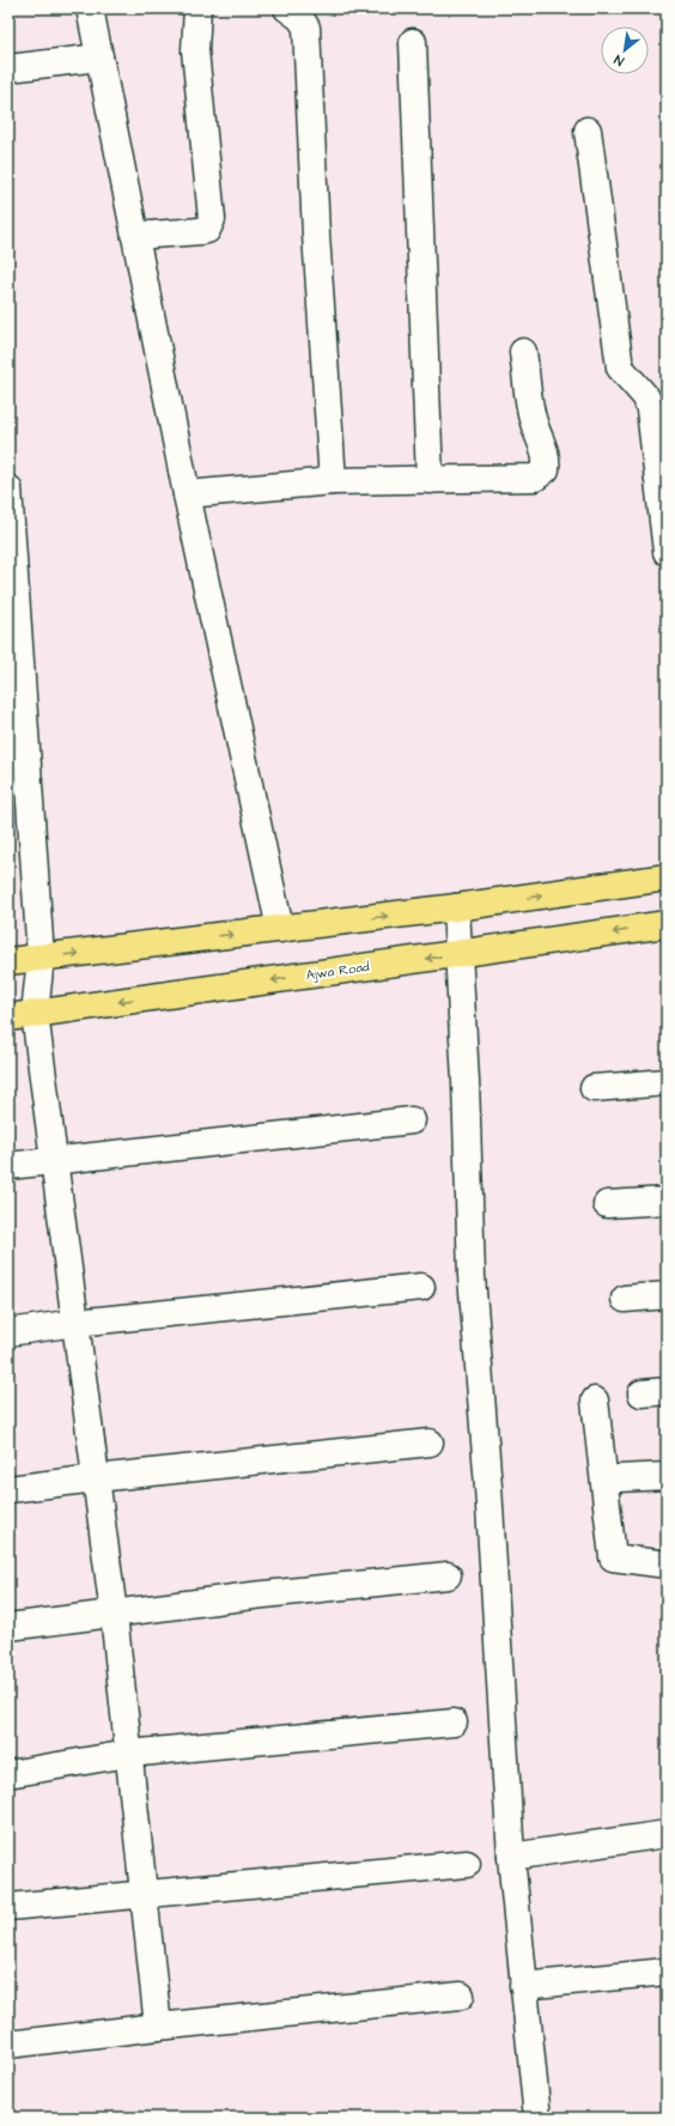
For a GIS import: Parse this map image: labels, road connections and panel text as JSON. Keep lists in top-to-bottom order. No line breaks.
{"streets":{"main road":["Ajwa Road"]},"north":"bottom left"}
